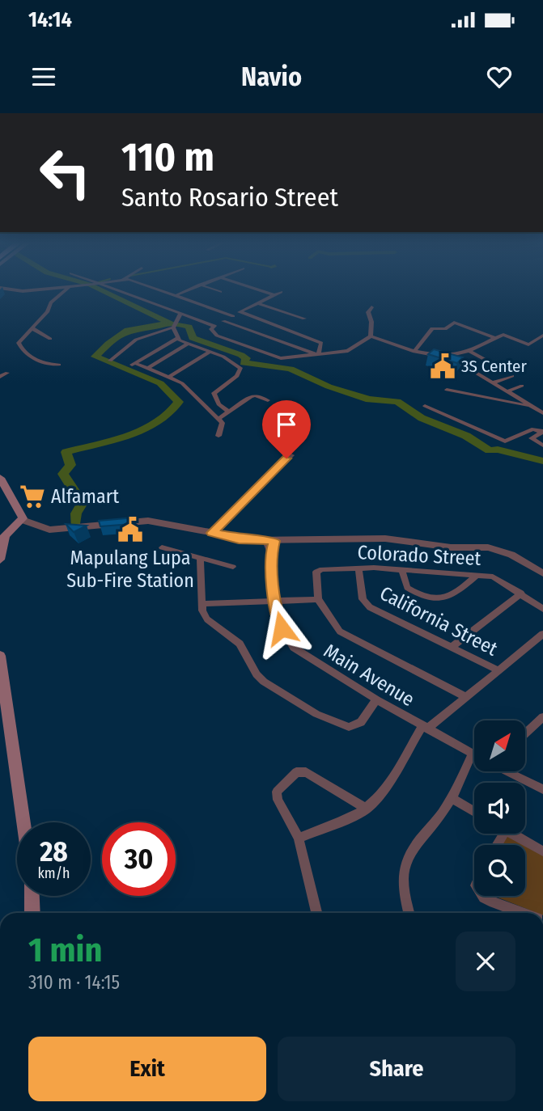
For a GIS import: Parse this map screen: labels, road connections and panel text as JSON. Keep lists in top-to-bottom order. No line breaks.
{"streets":{"street":["Colorado Street","California Street","Main Avenue"]},"crossings":[["Colorado Street","California Street"]],"places":{"public building":["3S Center","Mapulang Lupa Sub-Fire Station"],"supermarket":["Alfamart"]},"north":"top right","page":{"status":"14:14","header":"Navio","turn":["110 m","Santo Rosario Street"],"speed":"28 km/h","limit":"30","heading":["1 min","310 m · 14:15"],"buttons":["Exit","Share"]}}
